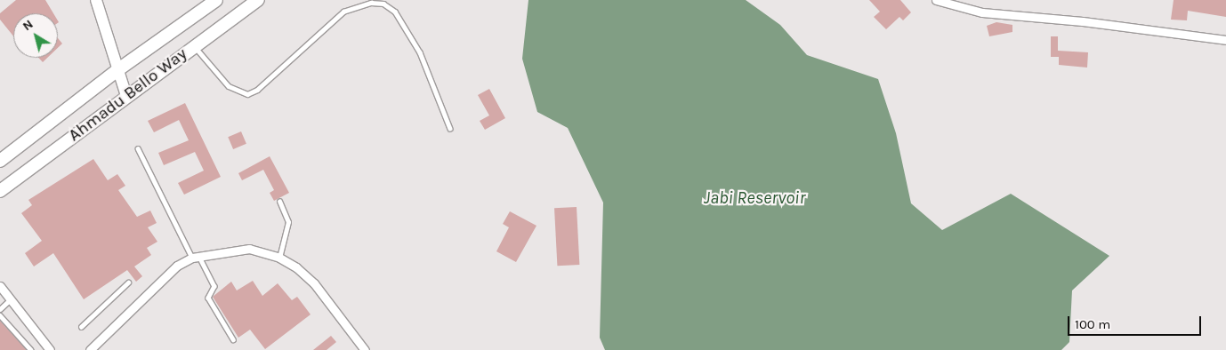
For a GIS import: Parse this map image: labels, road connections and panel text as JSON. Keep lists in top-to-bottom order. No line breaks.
{"streets":{"main road":["Ahmadu Bello Way"]},"water":["Jabi Reservoir"],"scale_bar":"100 m","north":"top left"}
